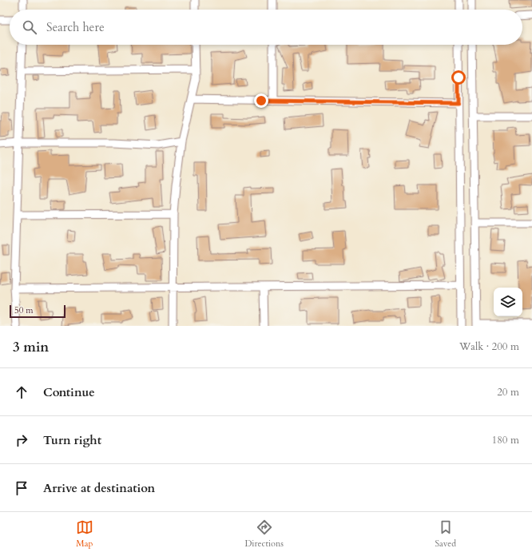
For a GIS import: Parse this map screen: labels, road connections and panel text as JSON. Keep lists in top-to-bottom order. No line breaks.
{"scale_bar":"50 m","page":{"search":"Search here","scale":"50 m","heading":["3 min","Walk · 200 m"],"list":[["Continue","20 m"],["Turn right","180 m"],"Arrive at destination"],"nav":["Map","Directions","Saved"]}}
